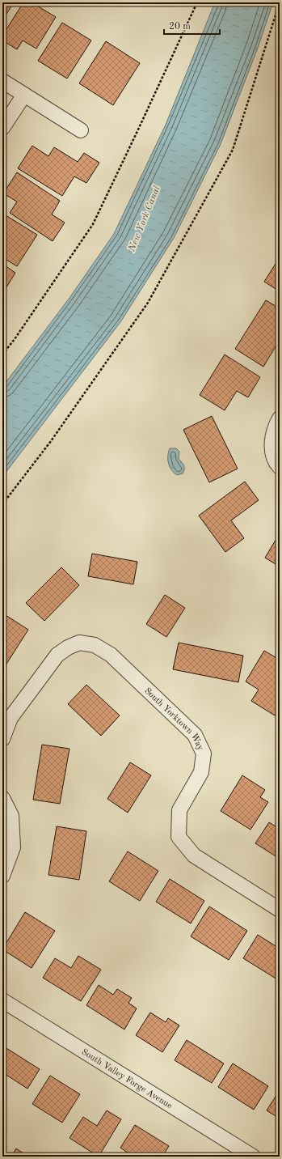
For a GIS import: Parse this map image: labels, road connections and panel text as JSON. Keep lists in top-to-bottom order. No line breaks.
{"streets":{"street":["South Yorktown Way","South Valley Forge Avenue"]},"water":["New York Canal"],"scale_bar":"20 m"}
